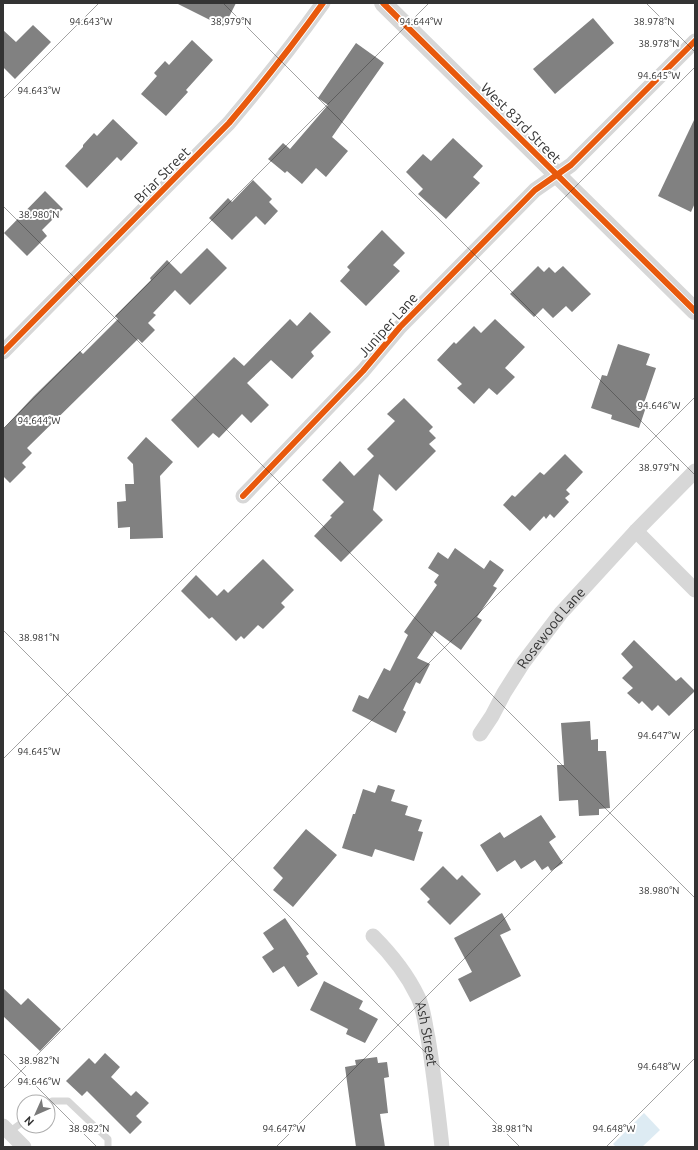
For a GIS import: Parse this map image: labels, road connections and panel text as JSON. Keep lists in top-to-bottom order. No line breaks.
{"streets":{"street":["West 83rd Street","Briar Street","Juniper Lane","Rosewood Lane","Ash Street"]},"crossings":[["West 83rd Street","Juniper Lane"]],"north":"bottom left","coordinates":["94.643°W","38.979°N","94.644°W","38.978°N","94.645°W","38.980°N","94.646°W","38.981°N","94.647°W","38.982°N","94.648°W"]}
